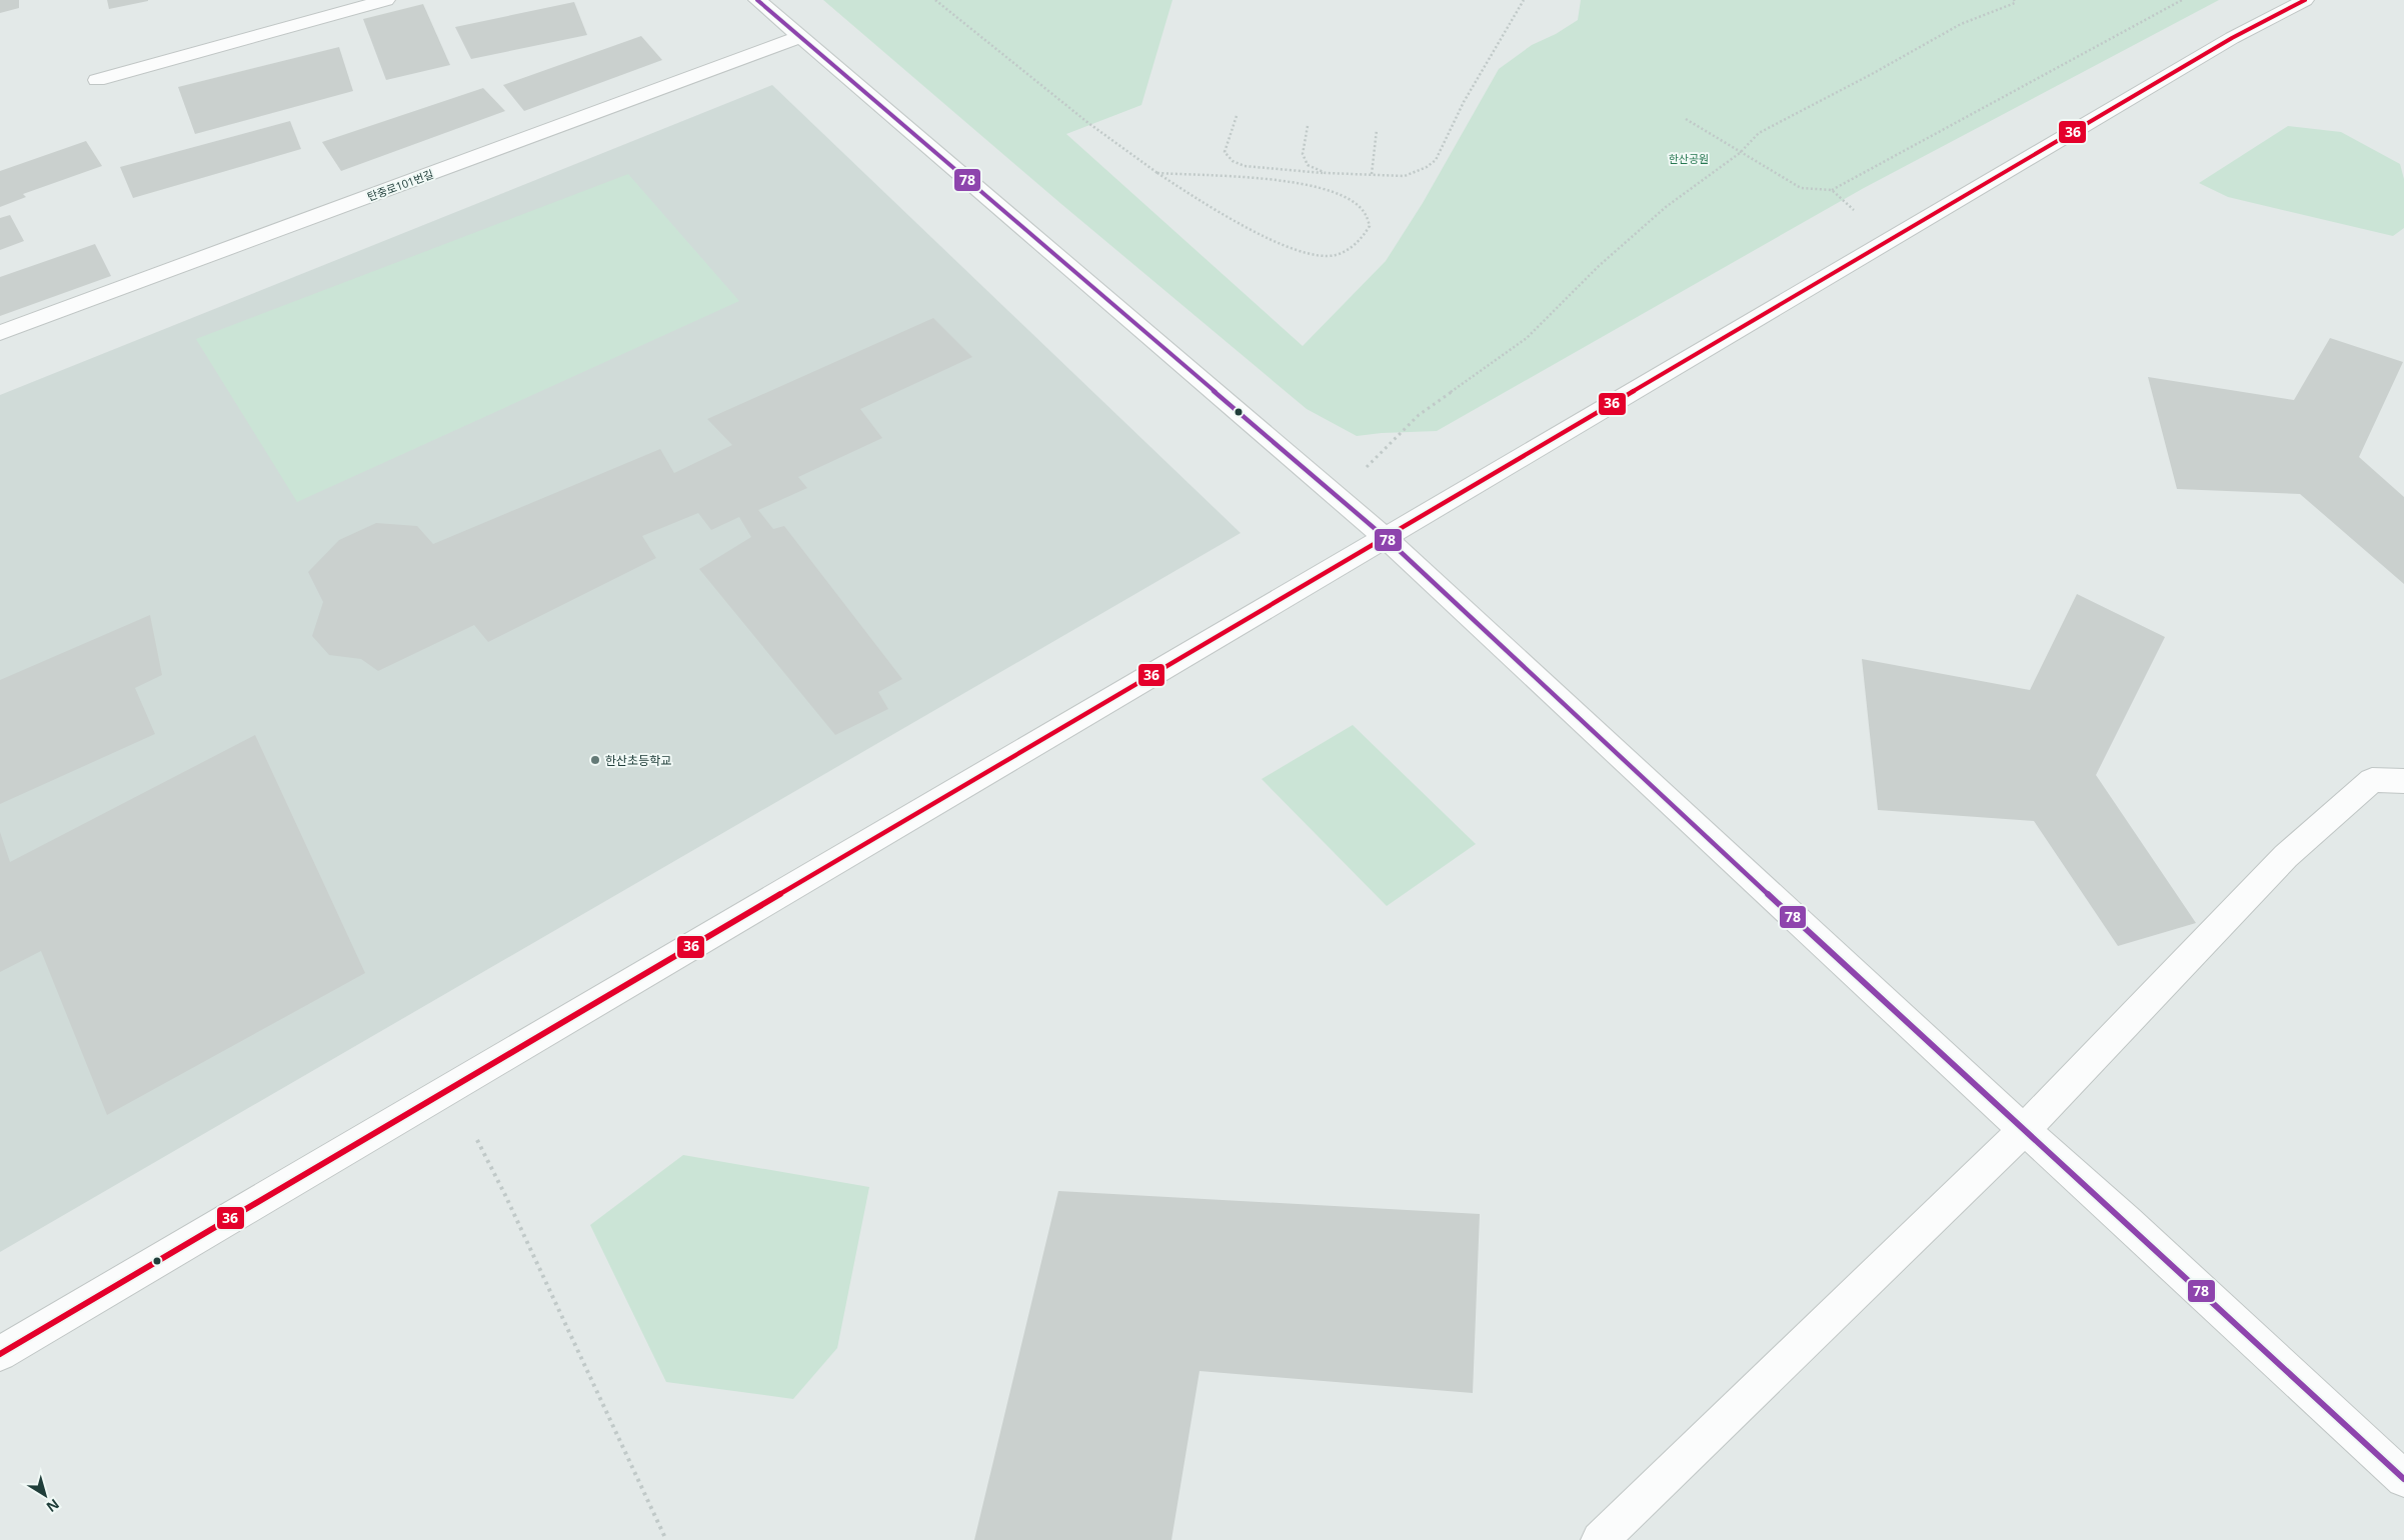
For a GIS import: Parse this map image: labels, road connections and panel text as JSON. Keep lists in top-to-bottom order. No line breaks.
{"streets":{"street":["탄중로101번길"]},"parks":["한산공원"],"places":["한산초등학교"],"lines":["transit line 78","transit line 36"],"north":"bottom right"}
